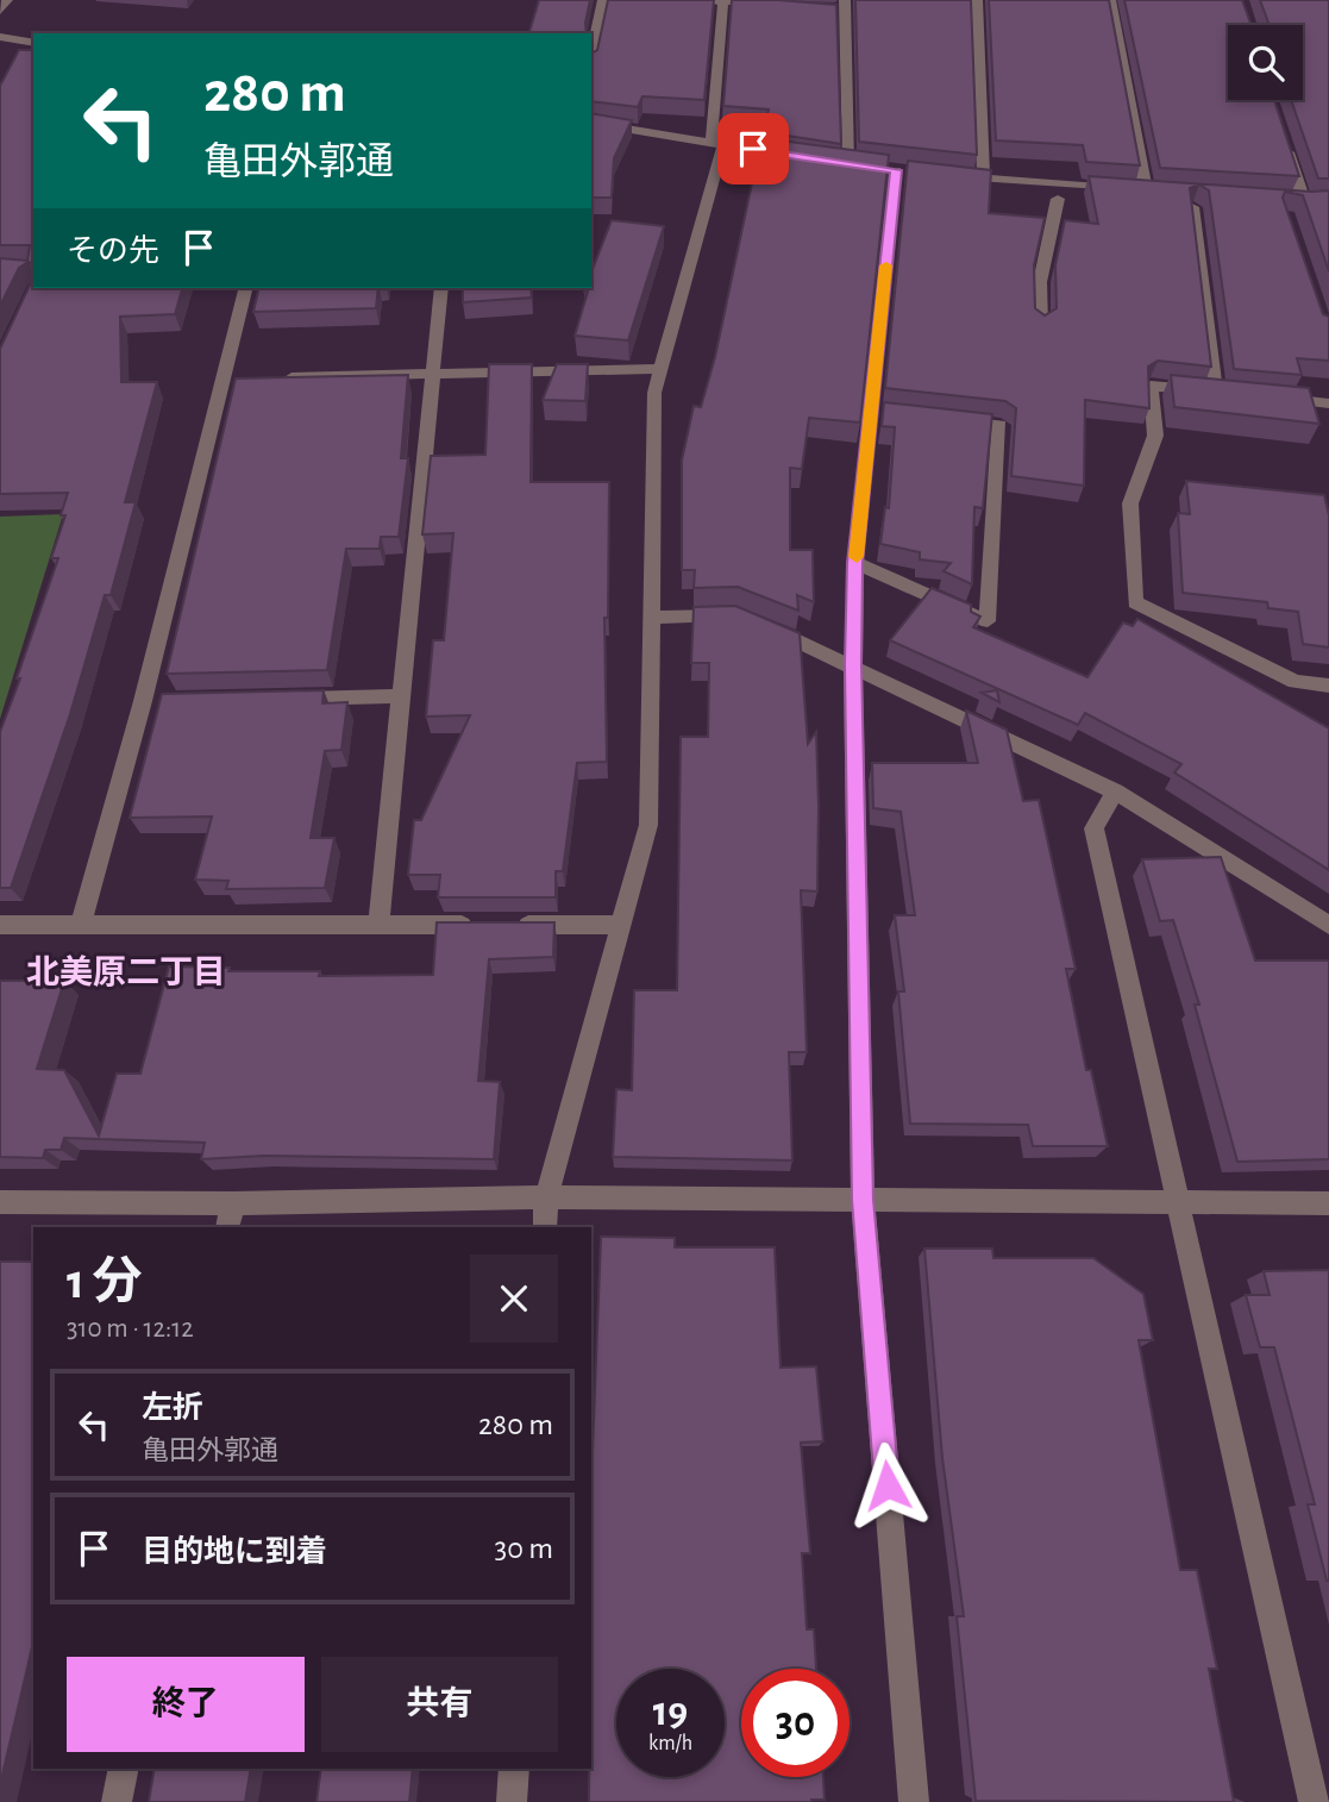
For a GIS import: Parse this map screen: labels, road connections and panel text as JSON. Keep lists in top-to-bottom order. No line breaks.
{"districts":["北美原二丁目"],"page":{"turn":["280 m","亀田外郭通"],"then":"その先","heading":["1 分","310 m · 12:12"],"list":[{"name":"左折","note":"亀田外郭通","value":"280 m"},{"name":"目的地に到着","value":"30 m"}],"buttons":["終了","共有"],"speed":"19 km/h","limit":"30"}}
